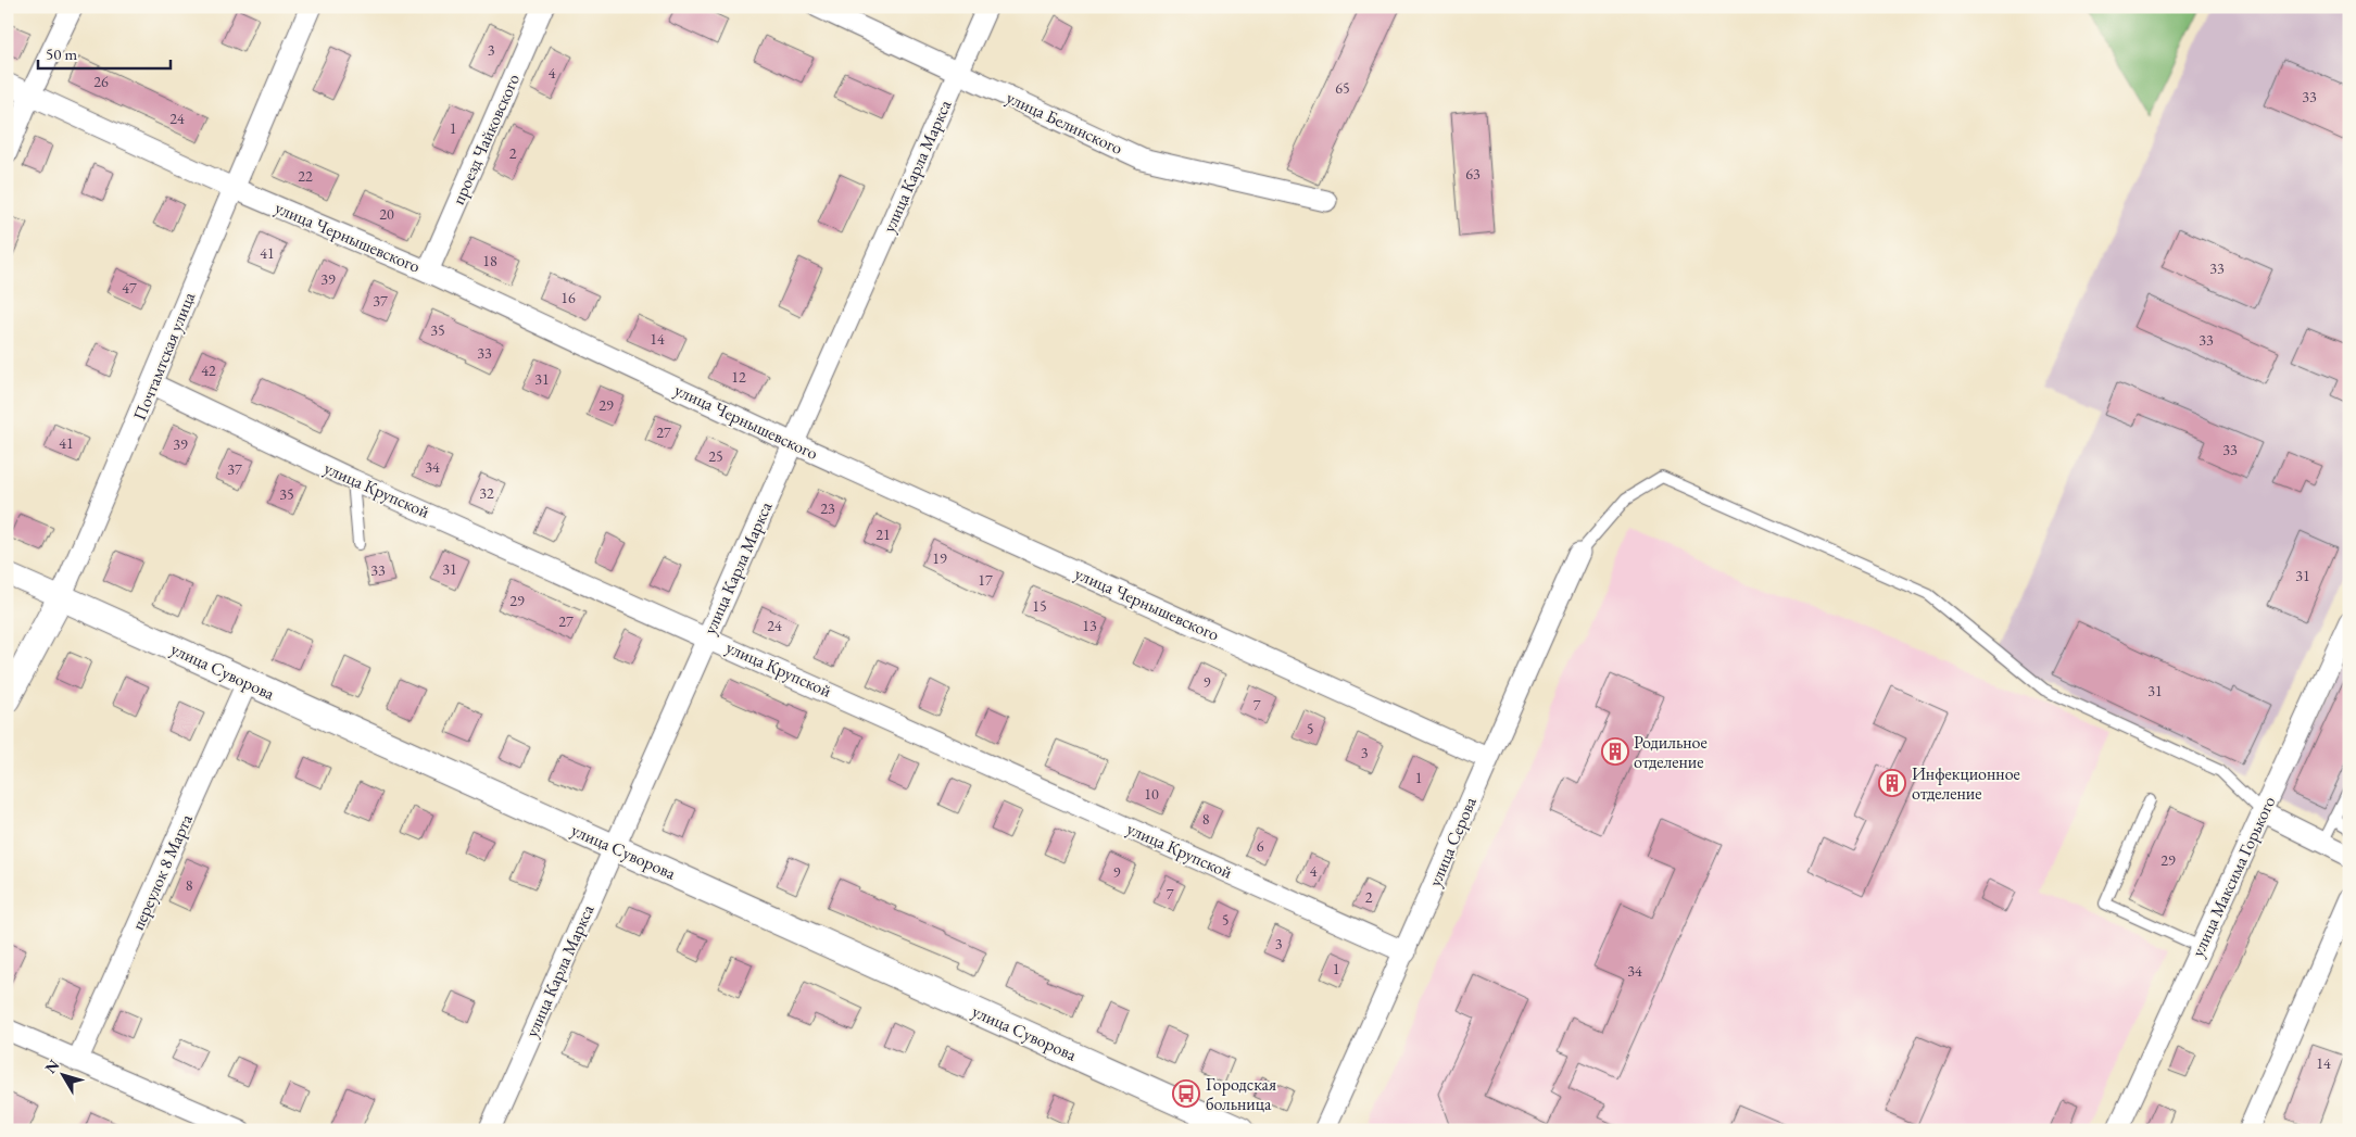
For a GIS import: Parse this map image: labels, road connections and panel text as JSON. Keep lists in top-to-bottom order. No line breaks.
{"streets":{"street":["улица Белинского","проезд Чайковского","улица Карла Маркса","улица Чернышевского","Почтамтская улица","улица Крупской","улица Суворова","улица Серова","переулок 8 Марта","улица Максима Горького"]},"crossings":[["улица Белинского","улица Карла Маркса"],["проезд Чайковского","улица Чернышевского"],["улица Карла Маркса","улица Чернышевского"],["улица Карла Маркса","улица Крупской"],["улица Карла Маркса","улица Суворова"],["улица Чернышевского","Почтамтская улица"],["улица Чернышевского","улица Серова"],["Почтамтская улица","улица Крупской"],["Почтамтская улица","улица Суворова"],["улица Крупской","улица Серова"],["улица Суворова","переулок 8 Марта"]],"places":{"building":["Родильное отделение","Инфекционное отделение"],"bus stop":["Городская больница"]},"house_numbers":["3","4","26","65","33","24","1","2","63","22","20","41","18","33","39","47","16","37","35","14","33","33","42","12","31","29","27","41","39","33","25","34","37","32","35","23","21","19","31","33","31","17","29","15","27","24","13","9","31","7","5","3","1","10","8","6","29","4","9","8","7","2","5","3","1","34","14"],"scale_bar":"50 m","north":"top left"}
